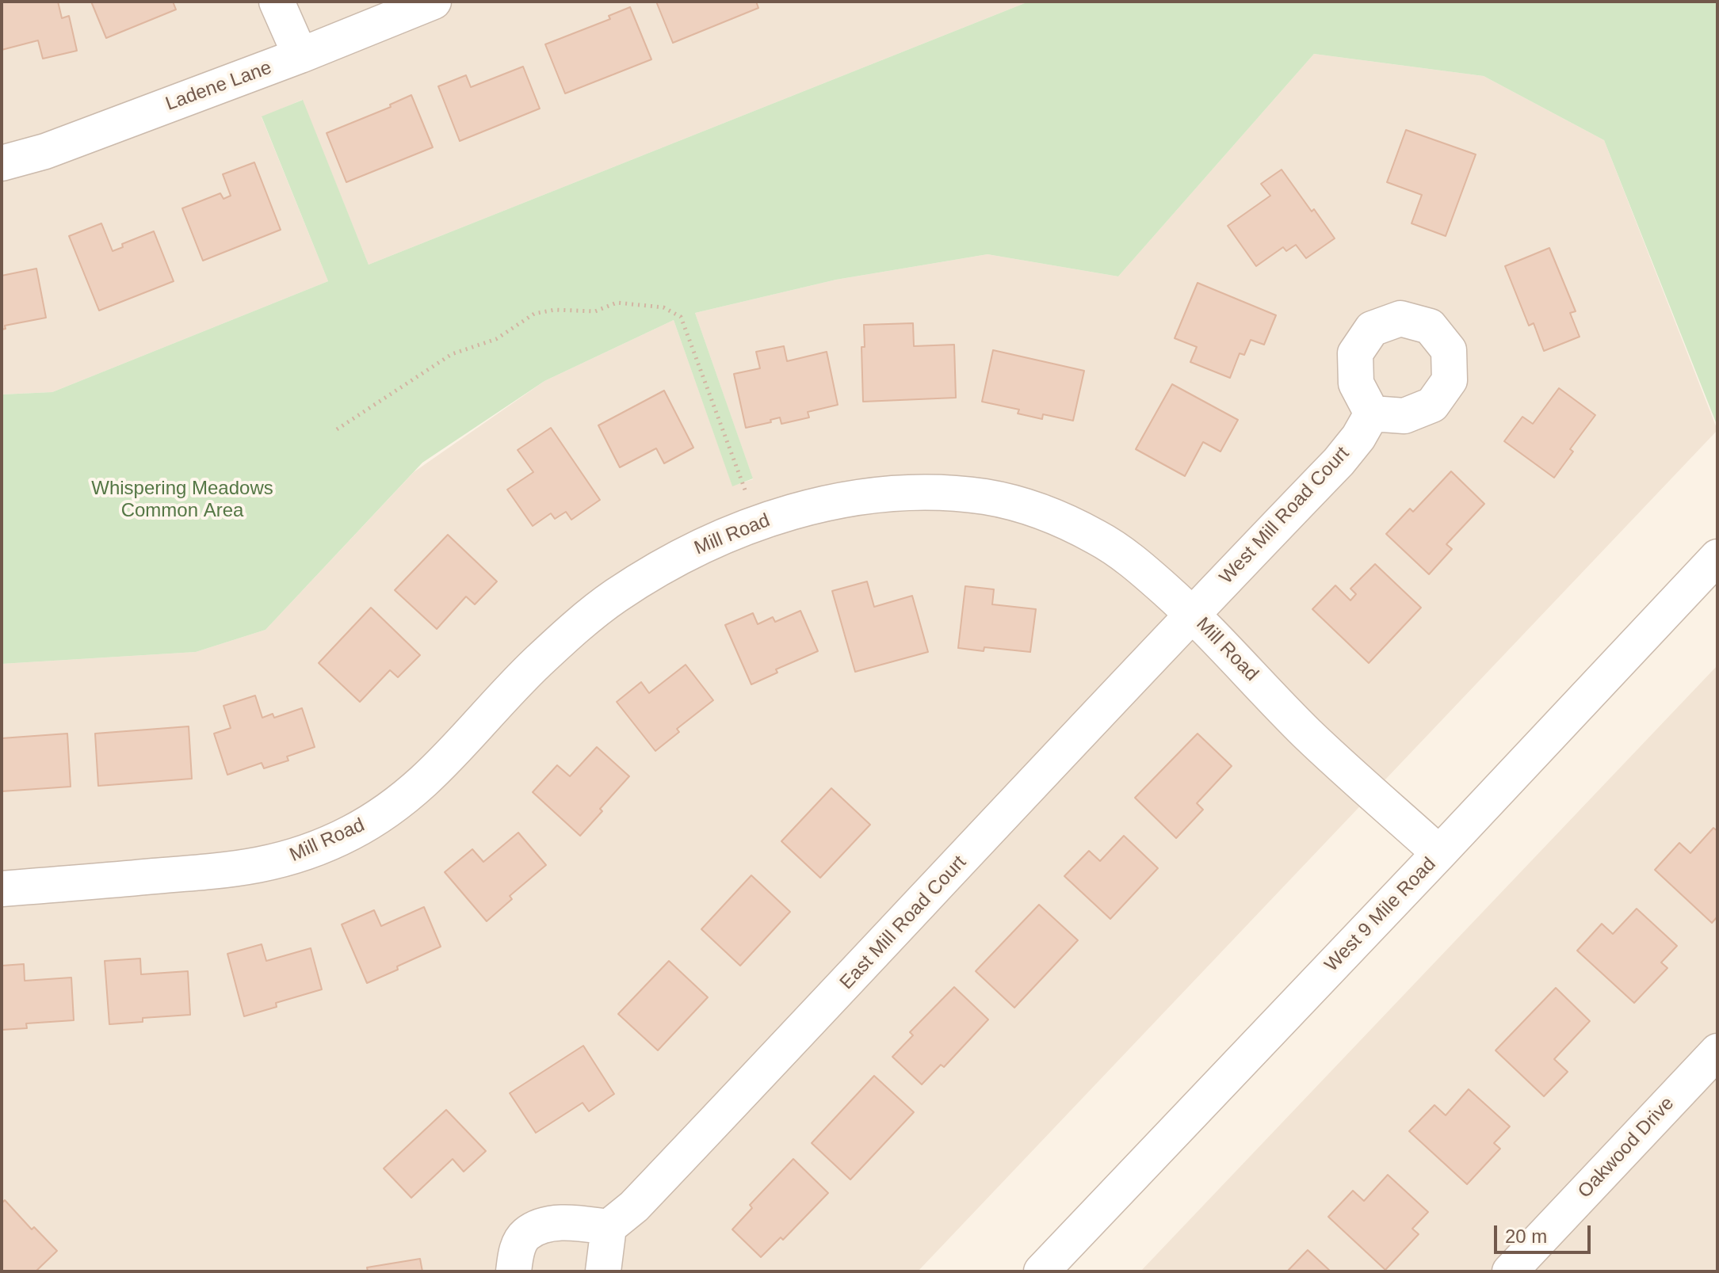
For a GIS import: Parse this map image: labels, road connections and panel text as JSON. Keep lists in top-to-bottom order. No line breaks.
{"streets":{"street":["Ladene Lane","West Mill Road Court","Mill Road","West 9 Mile Road","East Mill Road Court","Oakwood Drive"]},"crossings":[["West Mill Road Court","Mill Road"],["West Mill Road Court","East Mill Road Court"],["Mill Road","West 9 Mile Road"],["Mill Road","East Mill Road Court"]],"parks":["Whispering Meadows Common Area"],"scale_bar":"20 m"}
